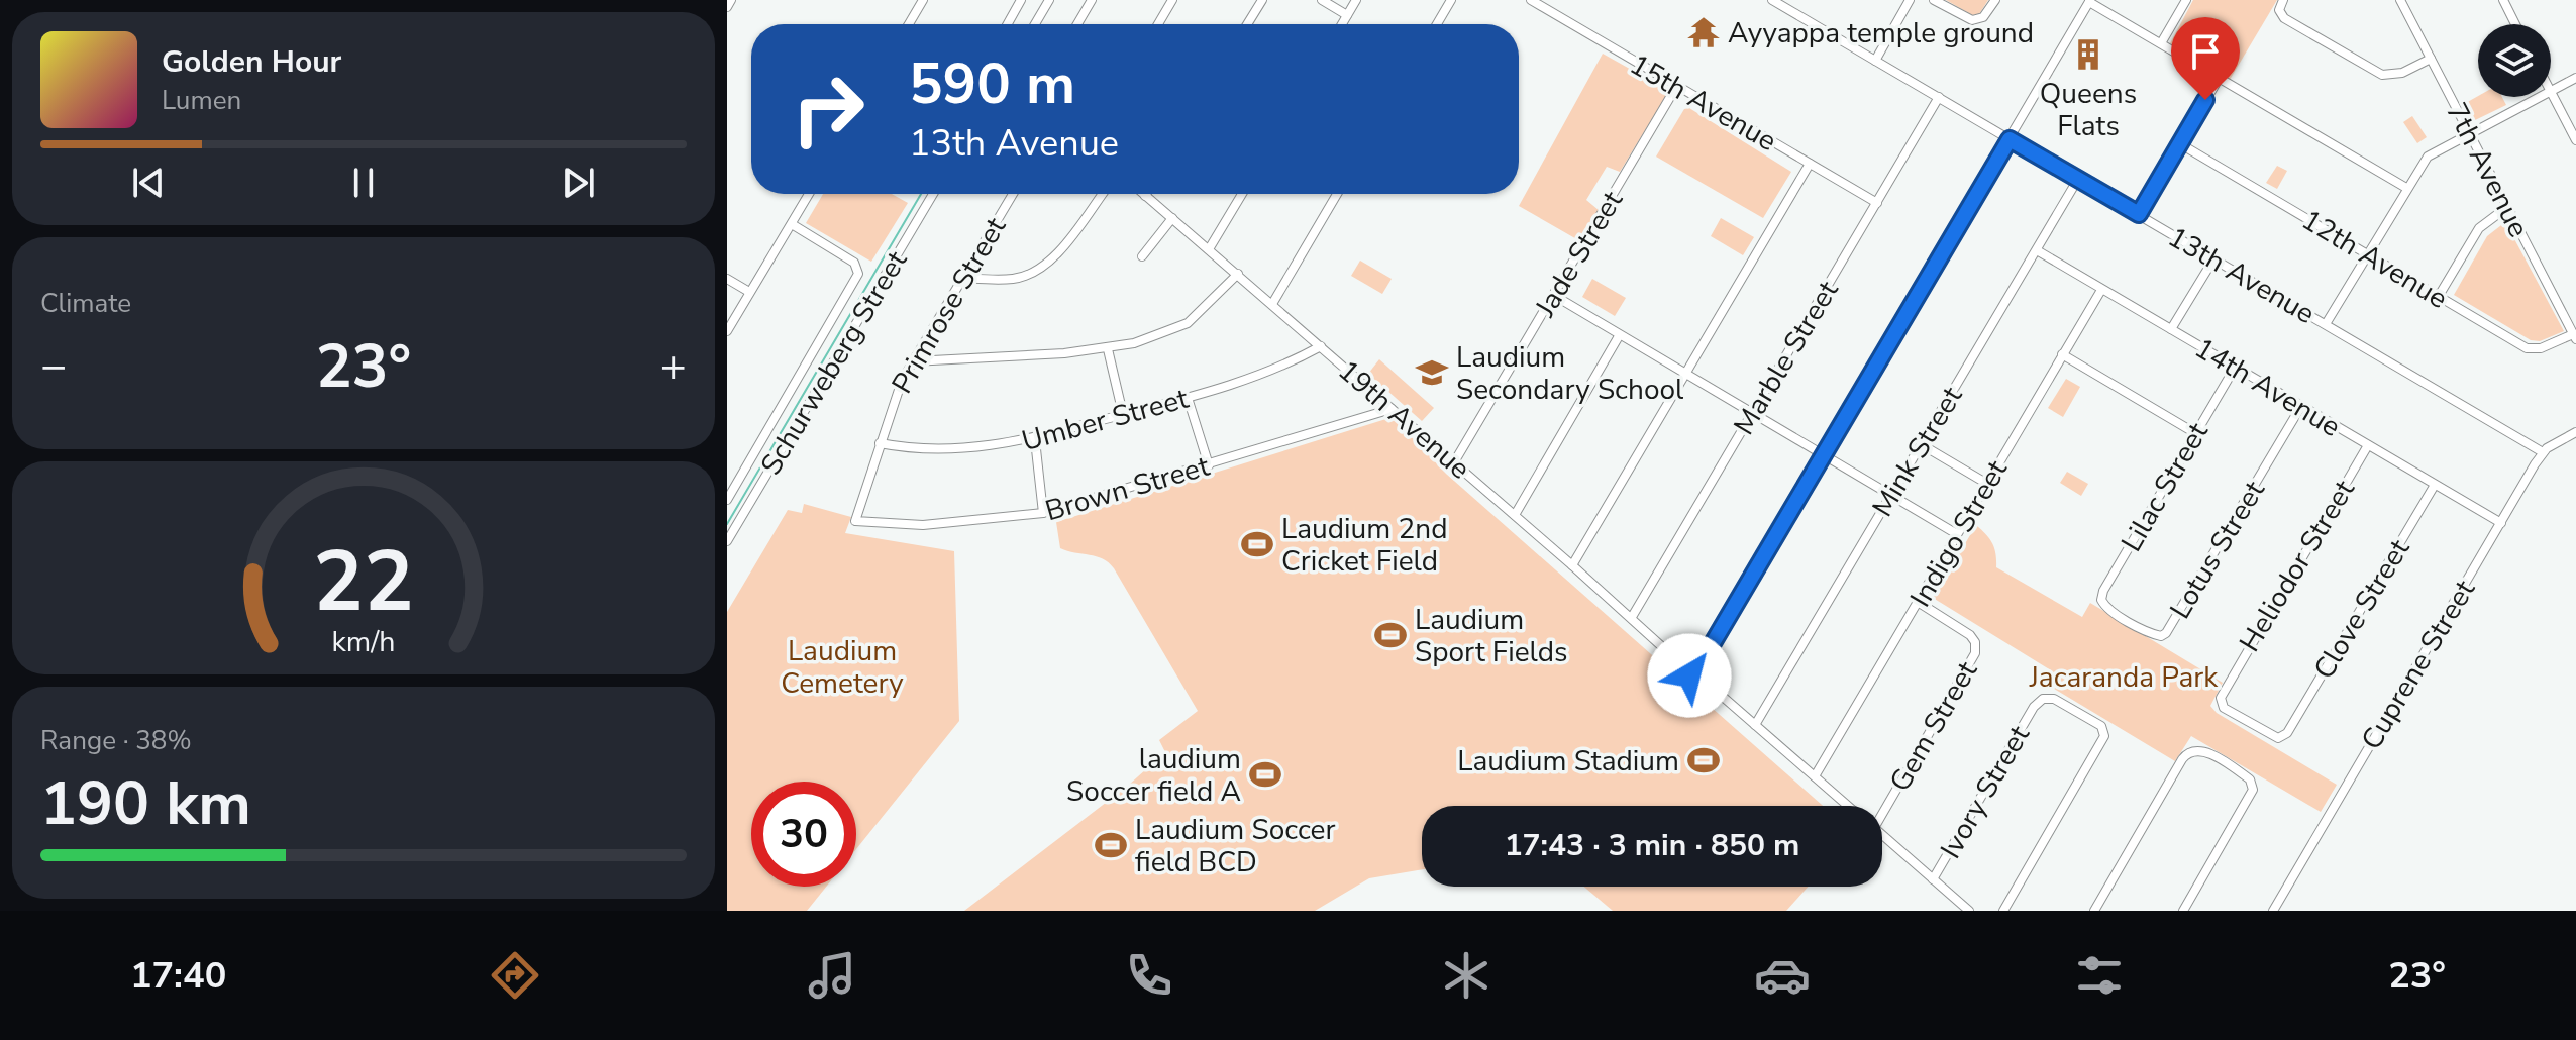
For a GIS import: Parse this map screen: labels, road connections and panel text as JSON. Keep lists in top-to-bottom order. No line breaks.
{"streets":{"street":["15th Avenue","7th Avenue","Jade Street","12th Avenue","13th Avenue","Primrose Street","Marble Street","Schurweberg Street","14th Avenue","Umber Street","19th Avenue","Mink Street","Lilac Street","Brown Street","Indigo Street","Lotus Street","Heliodor Street","Clove Street","Cuprene Street","Gem Street","Ivory Street"]},"crossings":[["15th Avenue","Jade Street"],["15th Avenue","Marble Street"],["7th Avenue","12th Avenue"],["Jade Street","19th Avenue"],["13th Avenue","Marble Street"],["13th Avenue","Mink Street"],["13th Avenue","Cuprene Street"],["Primrose Street","Umber Street"],["Primrose Street","Brown Street"],["Marble Street","19th Avenue"],["14th Avenue","Mink Street"],["14th Avenue","Lilac Street"],["14th Avenue","Indigo Street"],["14th Avenue","Lotus Street"],["14th Avenue","Heliodor Street"],["14th Avenue","Clove Street"],["14th Avenue","Cuprene Street"],["Umber Street","19th Avenue"],["19th Avenue","Mink Street"],["19th Avenue","Brown Street"],["19th Avenue","Indigo Street"],["19th Avenue","Ivory Street"],["Lilac Street","Lotus Street"],["Indigo Street","Gem Street"],["Heliodor Street","Clove Street"]],"parks":["Laudium Cemetery","Jacaranda Park"],"places":{"temple":["Ayyappa temple ground"],"building":["Queens Flats"],"school or university":["Laudium Secondary School"],"sports":["Laudium 2nd Cricket Field","Laudium Sport Fields","Laudium Stadium","laudium Soccer field A","Laudium Soccer field BCD"]},"page":{"turn":["590 m","13th Avenue"],"song":["Golden Hour","Lumen"],"tile":["Climate",["Range · 38%","190 km"]],"heat":["−","23°","+"],"limit":"30","trip":"17:43 · 3 min · 850 m","tabs":["17:40","23°"],"gauge":["22","km/h"]}}
